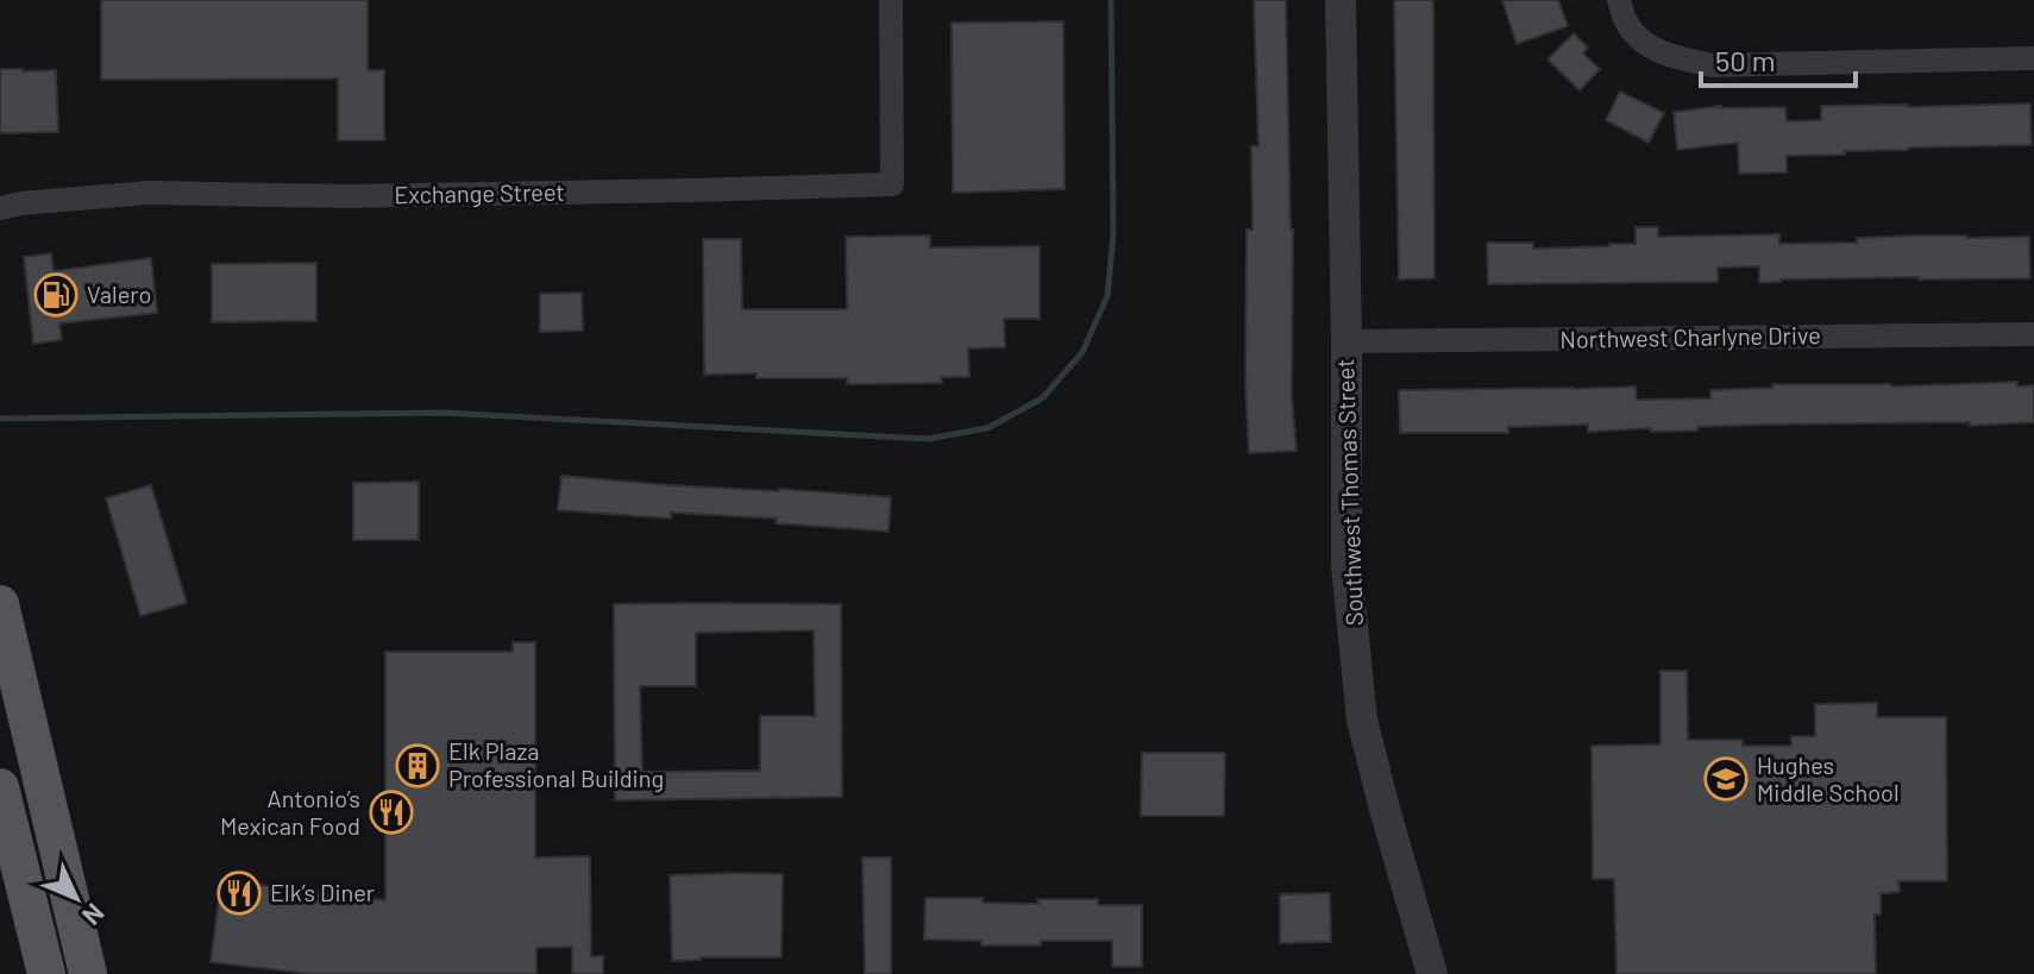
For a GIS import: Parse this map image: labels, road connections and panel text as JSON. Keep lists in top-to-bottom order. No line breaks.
{"streets":{"street":["Exchange Street","Northwest Charlyne Drive","Southwest Thomas Street"]},"crossings":[["Northwest Charlyne Drive","Southwest Thomas Street"]],"places":{"fuel station":["Valero"],"building":["Elk Plaza Professional Building"],"school or university":["Hughes Middle School"],"restaurant":["Antonio’s Mexican Food","Elk’s Diner"]},"scale_bar":"50 m","north":"bottom right"}
